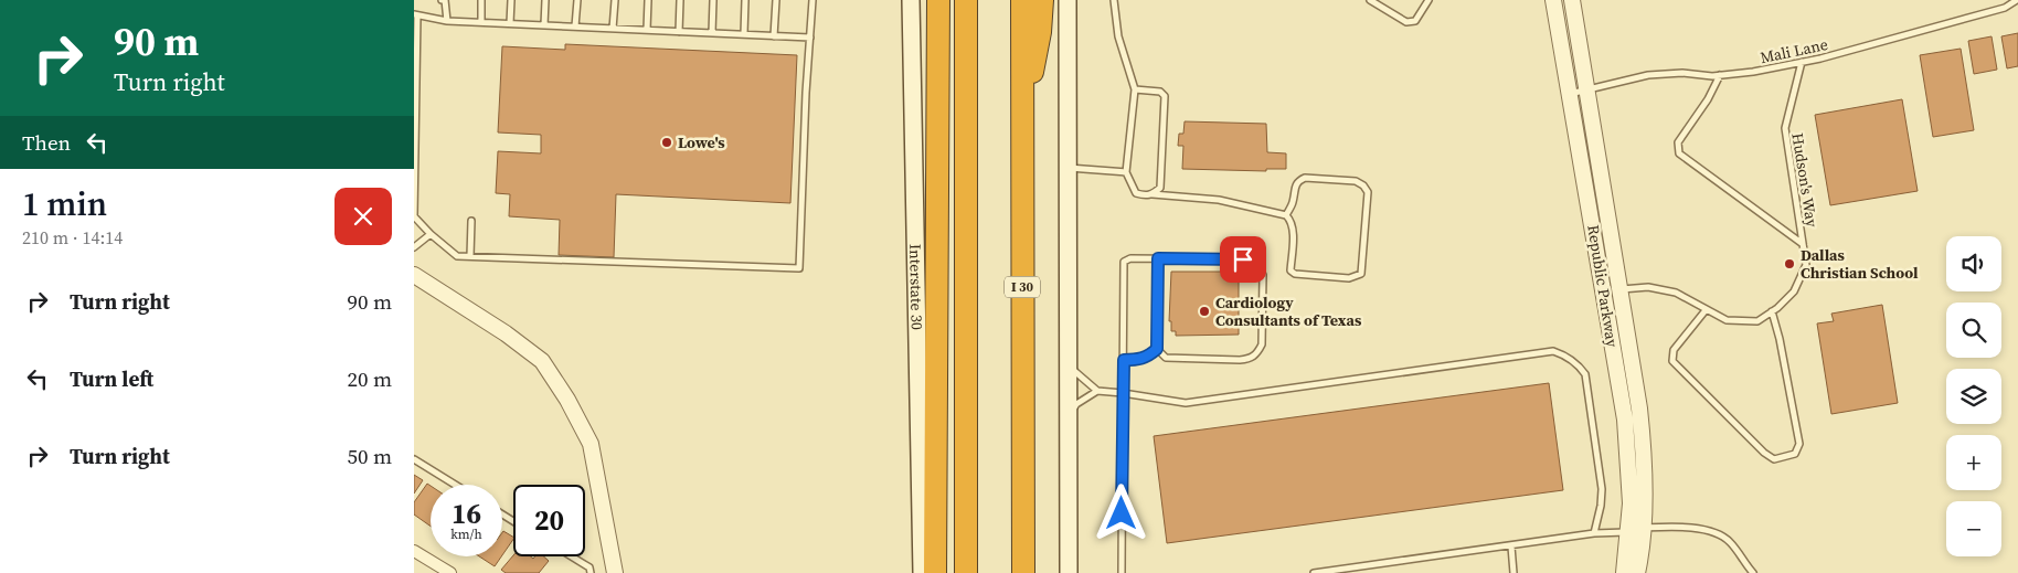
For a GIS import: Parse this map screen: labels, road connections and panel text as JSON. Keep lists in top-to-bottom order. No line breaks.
{"streets":{"highway":["I 30"],"main road":["Interstate 30"],"street":["Republic Parkway"],"lane":["Mali Lane","Hudson's Way"]},"crossings":[["Mali Lane","Hudson's Way"],["Mali Lane","Republic Parkway"],["Hudson's Way","Republic Parkway"]],"places":["Lowe's","Dallas Christian School","Cardiology Consultants of Texas"],"page":{"turn":["90 m","Turn right"],"then":"Then","heading":["1 min","210 m · 14:14"],"map_buttons":["+","−"],"list":[{"name":"Turn right","value":"90 m"},{"name":"Turn left","value":"20 m"},{"name":"Turn right","value":"50 m"}],"speed":"16 km/h","limit":"20"}}
